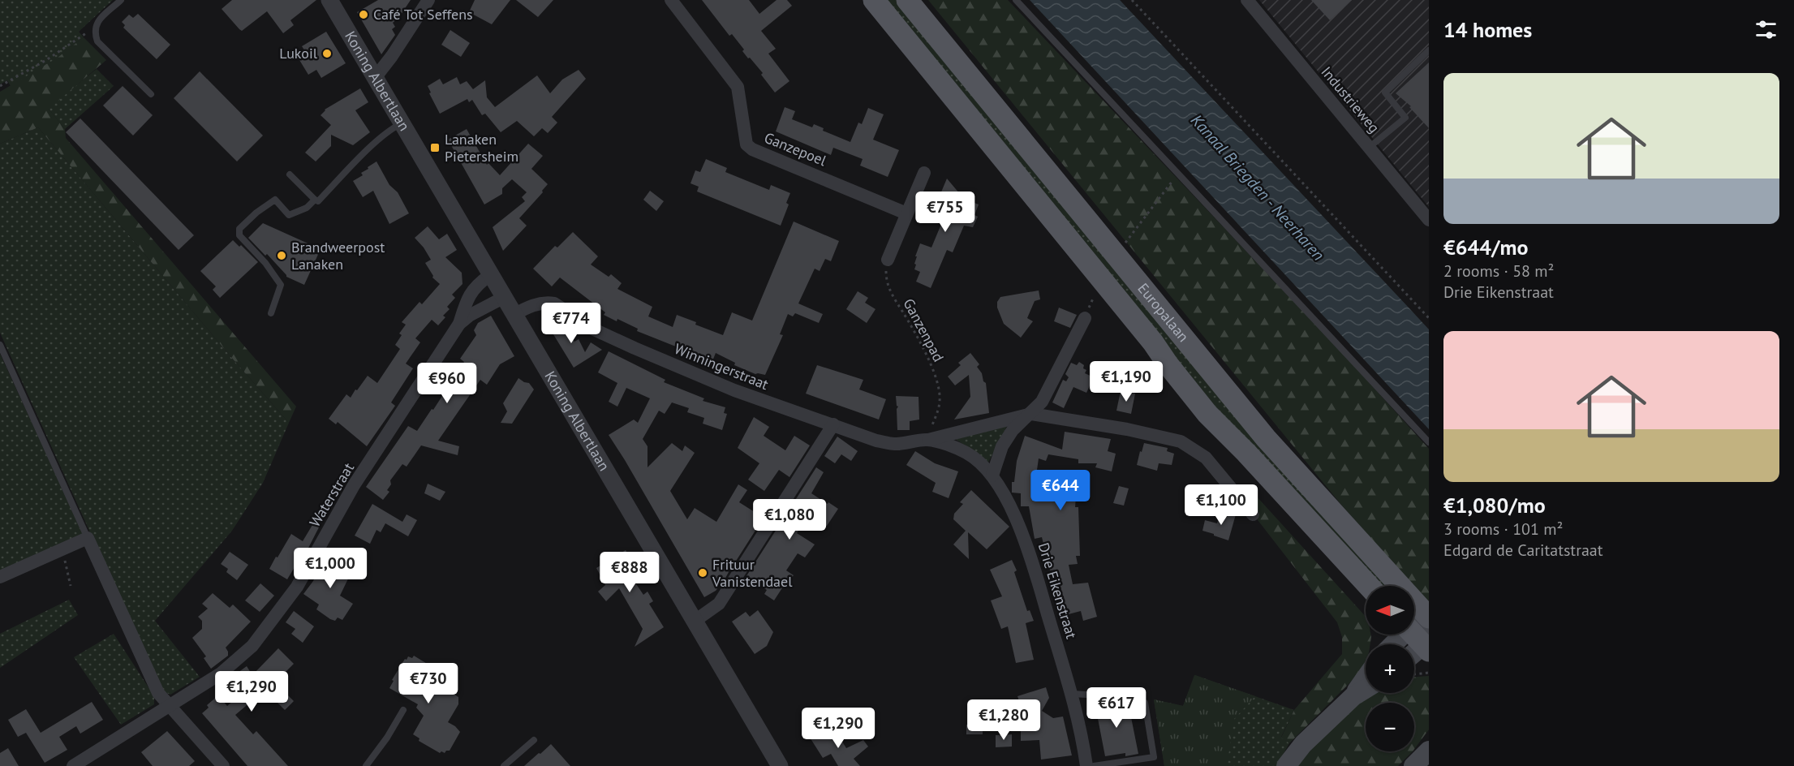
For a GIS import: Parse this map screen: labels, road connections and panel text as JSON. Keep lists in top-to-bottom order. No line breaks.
{"streets":{"main road":["Europalaan"],"street":["Koning Albertlaan","Industrieweg","Ganzepoel","Winningerstraat","Waterstraat","Drie Eikenstraat"],"path":["Ganzenpad"]},"crossings":[["Koning Albertlaan","Winningerstraat"],["Koning Albertlaan","Waterstraat"],["Ganzenpad","Winningerstraat"],["Winningerstraat","Drie Eikenstraat"]],"water":["Kanaal Briegden - Neerharen"],"places":{"other":["Café Tot Seffens","Lukoil","Brandweerpost Lanaken","Frituur Vanistendael"],"transit":["Lanaken Pietersheim"]},"north":"left","page":{"heading":"14 homes","list":[{"name":"€644/mo","note":"2 rooms · 58 m² · Drie Eikenstraat"},{"name":"€1,080/mo","note":"3 rooms · 101 m² · Edgard de Caritatstraat"}],"price":["€755","€774","€1,190","€960","€644","€1,100","€1,080","€1,000","€888","€730","€1,290","€617","€1,280","€1,290"],"map_buttons":["+","−"]}}
